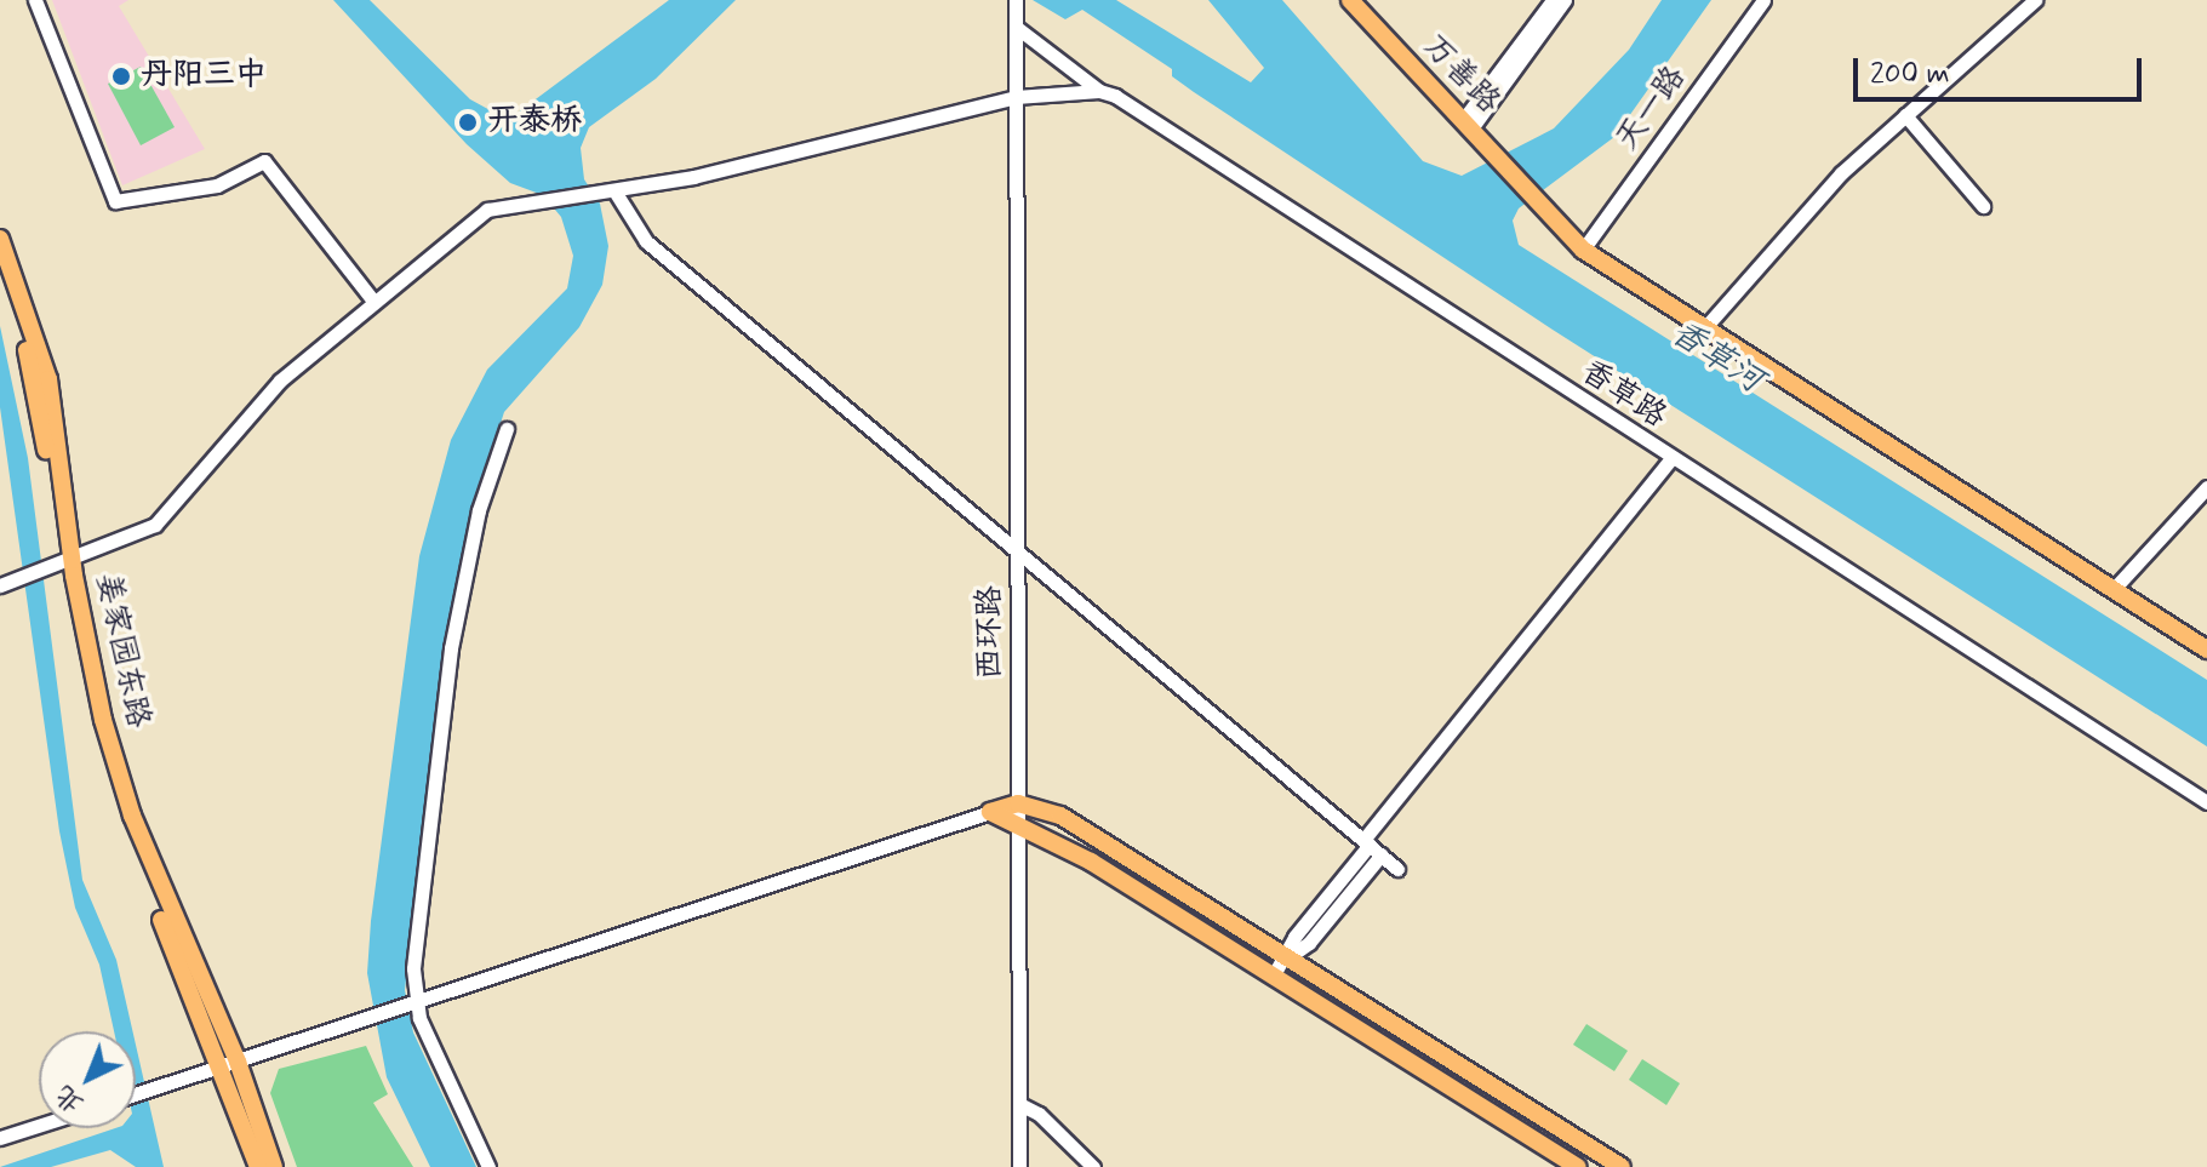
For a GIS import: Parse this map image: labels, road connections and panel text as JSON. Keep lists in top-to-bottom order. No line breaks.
{"streets":{"main road":["万善路","姜家园东路"],"street":["天一路","香草路","西环路"]},"crossings":[["万善路","天一路"],["香草路","西环路"]],"water":["香草河"],"places":["丹阳三中","开泰桥"],"scale_bar":"200 m","north":"bottom left"}
